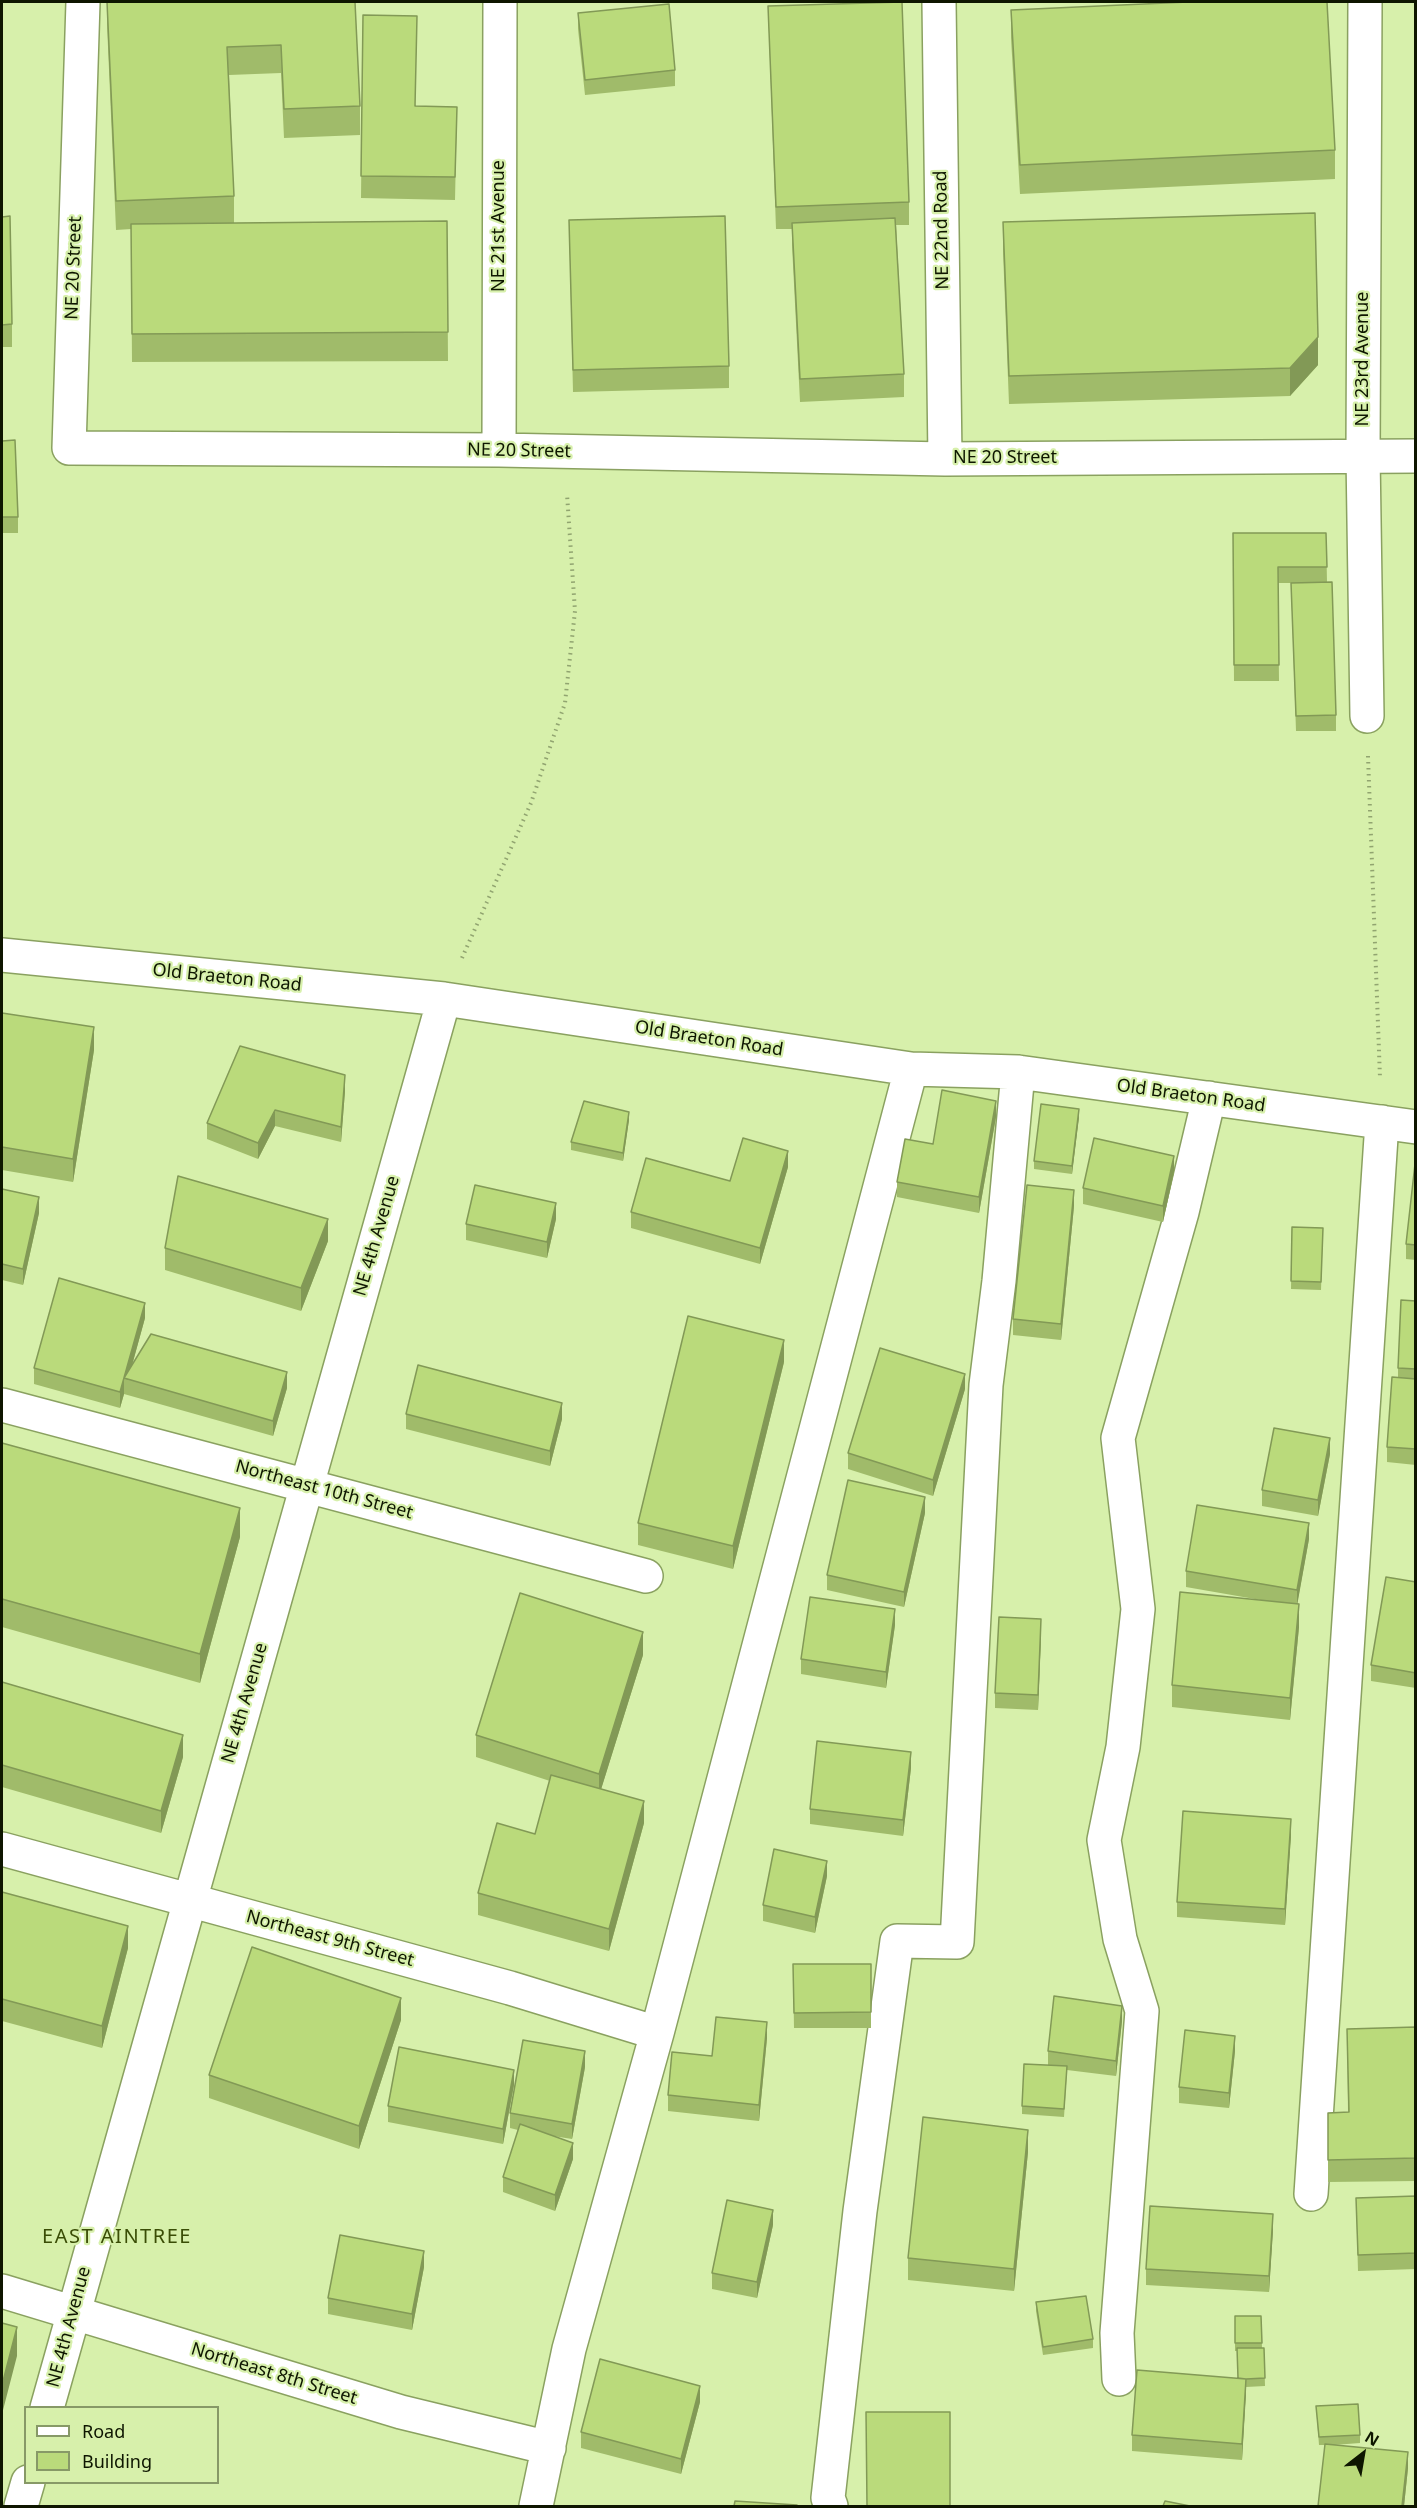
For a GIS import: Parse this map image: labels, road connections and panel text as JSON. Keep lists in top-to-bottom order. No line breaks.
{"streets":{"street":["NE 21st Avenue","NE 22nd Road","NE 20 Street","NE 23rd Avenue","Old Braeton Road","NE 4th Avenue","Northeast 10th Street","Northeast 9th Street","Northeast 8th Street"]},"crossings":[["NE 21st Avenue","NE 20 Street"],["NE 22nd Road","NE 20 Street"],["NE 20 Street","NE 23rd Avenue"],["Old Braeton Road","NE 4th Avenue"],["NE 4th Avenue","Northeast 10th Street"],["NE 4th Avenue","Northeast 9th Street"],["NE 4th Avenue","Northeast 8th Street"]],"districts":["EAST AINTREE"],"legend":["Road","Building"],"north":"top right"}
